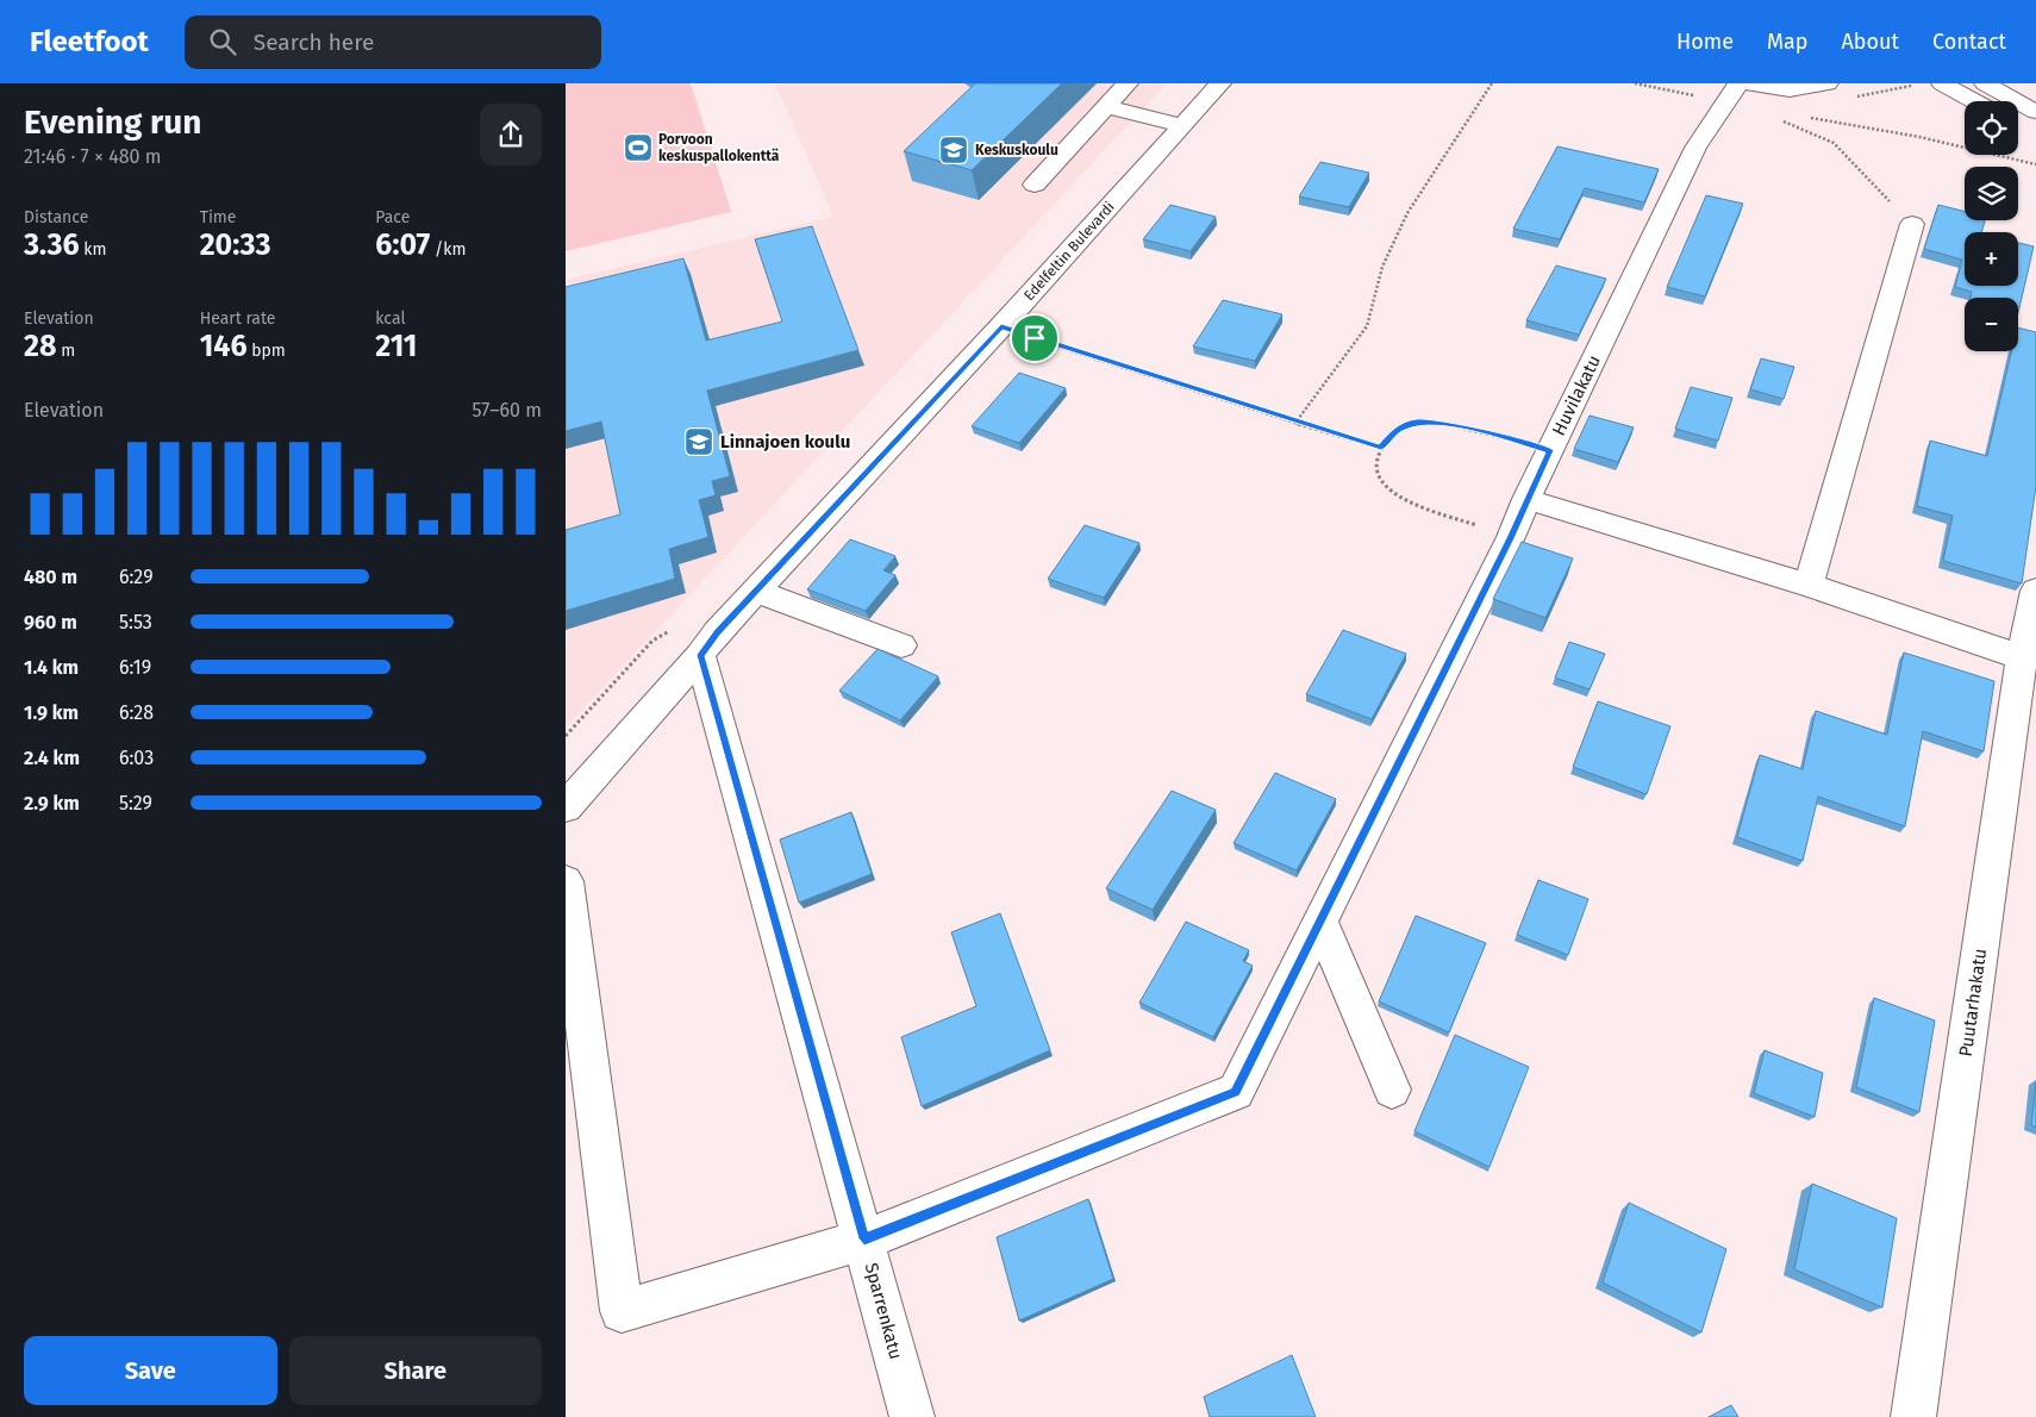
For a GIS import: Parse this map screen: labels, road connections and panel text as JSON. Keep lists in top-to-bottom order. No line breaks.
{"streets":{"street":["Edelfeltin Bulevardi","Huvilakatu","Puutarhakatu","Sparrenkatu"]},"crossings":[["Edelfeltin Bulevardi","Sparrenkatu"],["Huvilakatu","Sparrenkatu"]],"places":{"sports":["Porvoon keskuspallokenttä"],"school or university":["Keskuskoulu","Linnajoen koulu"]},"page":{"header":"Fleetfoot","search":"Search here","nav":["Home","Map","About","Contact"],"heading":["Evening run","21:46 · 7 × 480 m"],"map_buttons":["+","−"],"stats":[["Distance","3.36 km"],["Time","20:33"],["Pace","6:07 /km"],["Elevation","28 m"],["Heart rate","146 bpm"],["kcal","211"]],"chart":["Elevation","57–60 m"],"list":[{"name":"480 m","note":"6:29"},{"name":"960 m","note":"5:53"},{"name":"1.4 km","note":"6:19"},{"name":"1.9 km","note":"6:28"},{"name":"2.4 km","note":"6:03"},{"name":"2.9 km","note":"5:29"}],"buttons":["Save","Share"]}}
